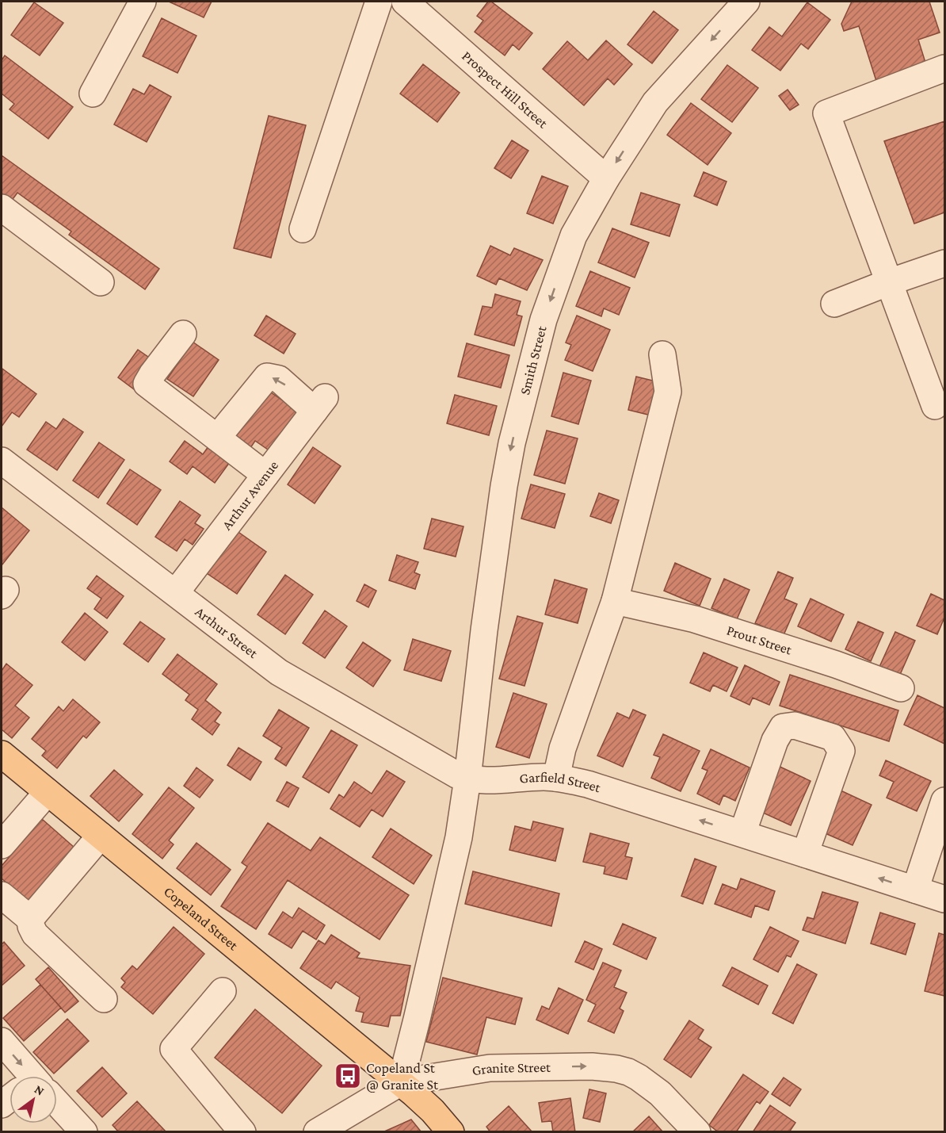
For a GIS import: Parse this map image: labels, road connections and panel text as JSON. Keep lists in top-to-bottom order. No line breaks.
{"streets":{"main road":["Copeland Street"],"street":["Prospect Hill Street","Smith Street","Arthur Avenue","Arthur Street","Prout Street","Garfield Street","Granite Street"]},"crossings":[["Prospect Hill Street","Smith Street"],["Smith Street","Arthur Street"],["Smith Street","Garfield Street"],["Arthur Avenue","Arthur Street"],["Arthur Street","Garfield Street"],["Copeland Street","Granite Street"]],"one_way":["Garfield Street","Granite Street"],"places":{"bus stop":["Copeland St @ Granite St"]},"north":"top right"}
